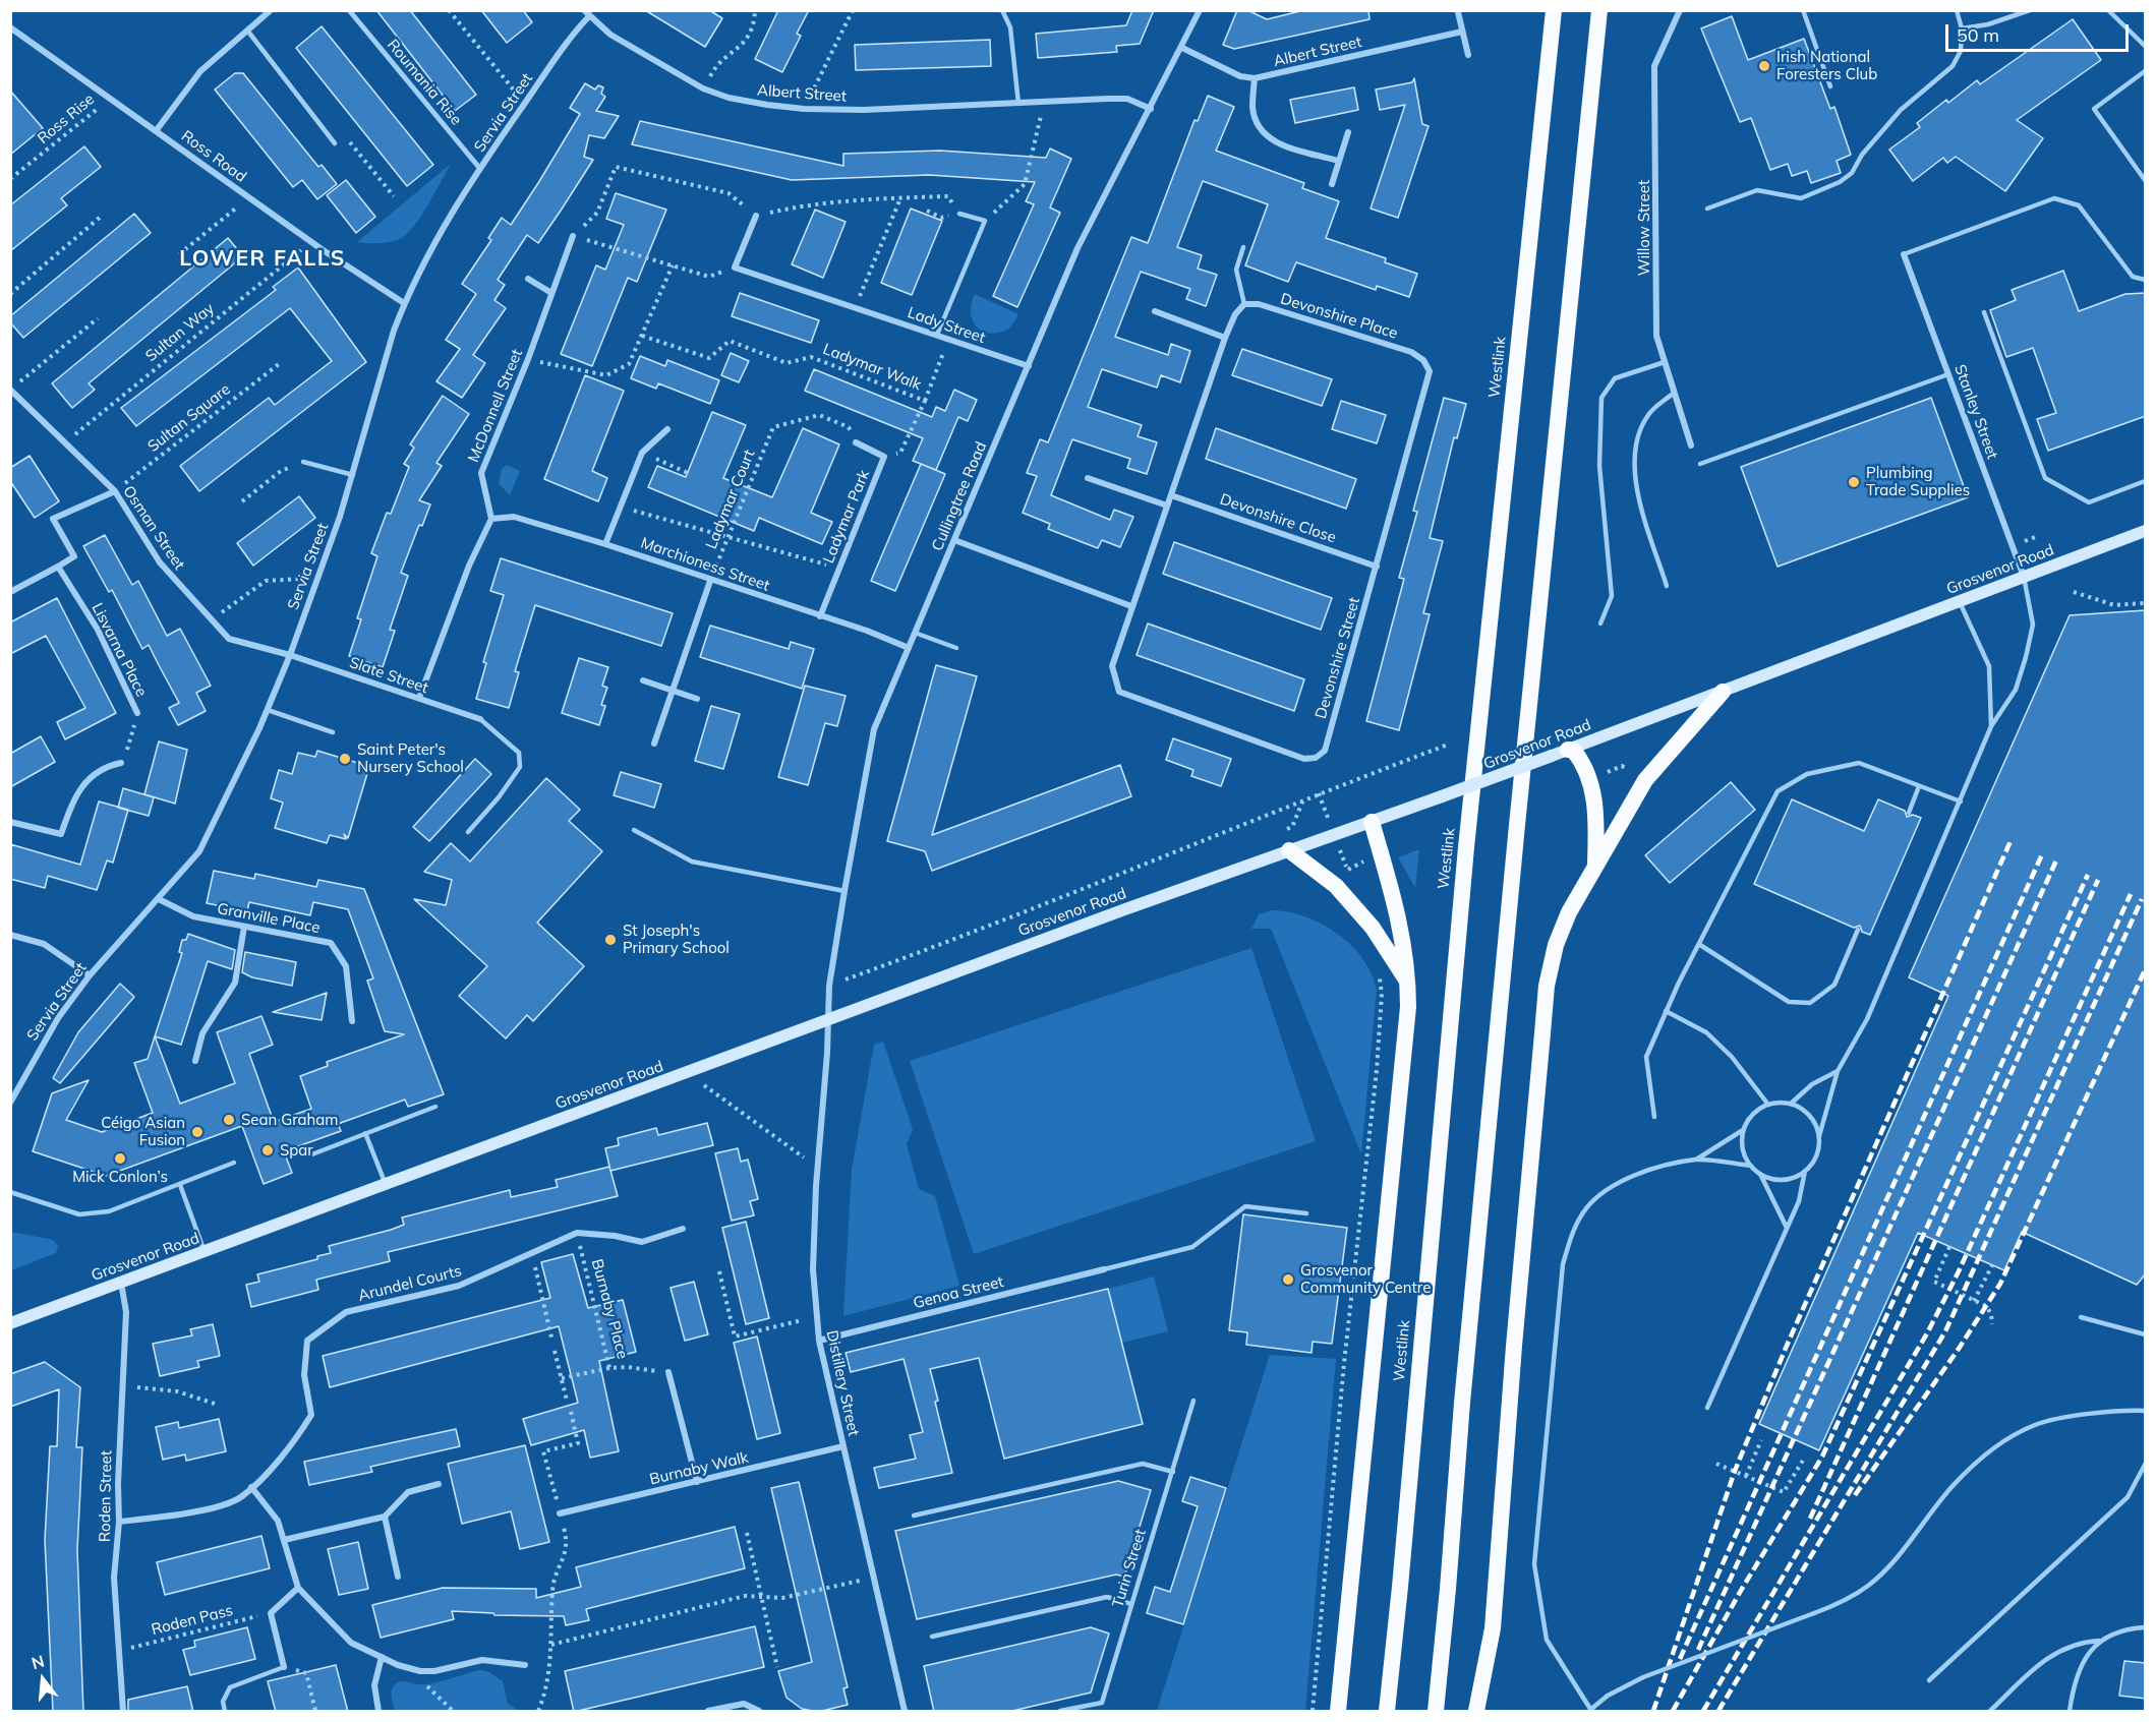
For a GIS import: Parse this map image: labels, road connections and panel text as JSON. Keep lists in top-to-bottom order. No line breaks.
{"streets":{"highway":["Westlink"],"main road":["Grosvenor Road"],"street":["Albert Street","Roumania Rise","Servia Street","Ross Road","Willow Street","Devonshire Place","Lady Street","McDonnell Street","Stanley Street","Cullingtree Road","Ladymar Park","Devonshire Close","Osman Street","Marchioness Street","Lisvarna Place","Devonshire Street","Slate Street","Granville Place","Arundel Courts","Genoa Street","Distillery Street","Burnaby Walk","Roden Street"],"lane":["Turin Street"],"path":["Ross Rise","Sultan Way","Ladymar Walk","Sultan Square","Ladymar Court","Burnaby Place","Roden Pass"]},"crossings":[["Albert Street","Servia Street"],["Albert Street","Cullingtree Road"],["Roumania Rise","Servia Street"],["Servia Street","Ross Road"],["Servia Street","Osman Street"],["Servia Street","Slate Street"],["Servia Street","Granville Place"],["Ross Rise","Ross Road"],["Ross Road","Sultan Way"],["Devonshire Place","Devonshire Street"],["Lady Street","Cullingtree Road"],["Sultan Way","Osman Street"],["Ladymar Walk","Ladymar Park"],["McDonnell Street","Marchioness Street"],["Stanley Street","Grosvenor Road"],["Sultan Square","Osman Street"],["Cullingtree Road","Marchioness Street"],["Cullingtree Road","Grosvenor Road"],["Cullingtree Road","Distillery Street"],["Ladymar Court","Ladymar Park"],["Ladymar Court","Marchioness Street"],["Ladymar Park","Marchioness Street"],["Devonshire Close","Devonshire Street"],["Osman Street","Slate Street"],["Grosvenor Road","Distillery Street"],["Grosvenor Road","Roden Street"],["Arundel Courts","Burnaby Place"],["Arundel Courts","Roden Street"],["Genoa Street","Distillery Street"],["Distillery Street","Burnaby Walk"],["Roden Street","Roden Pass"]],"districts":["LOWER FALLS"],"places":["Irish National Foresters Club","Plumbing Trade Supplies","Saint Peter's Nursery School","St Joseph's Primary School","Sean Graham","Céigo Asian Fusion","Spar","Mick Conlon’s","Grosvenor Community Centre"],"scale_bar":"50 m","north":"top"}
